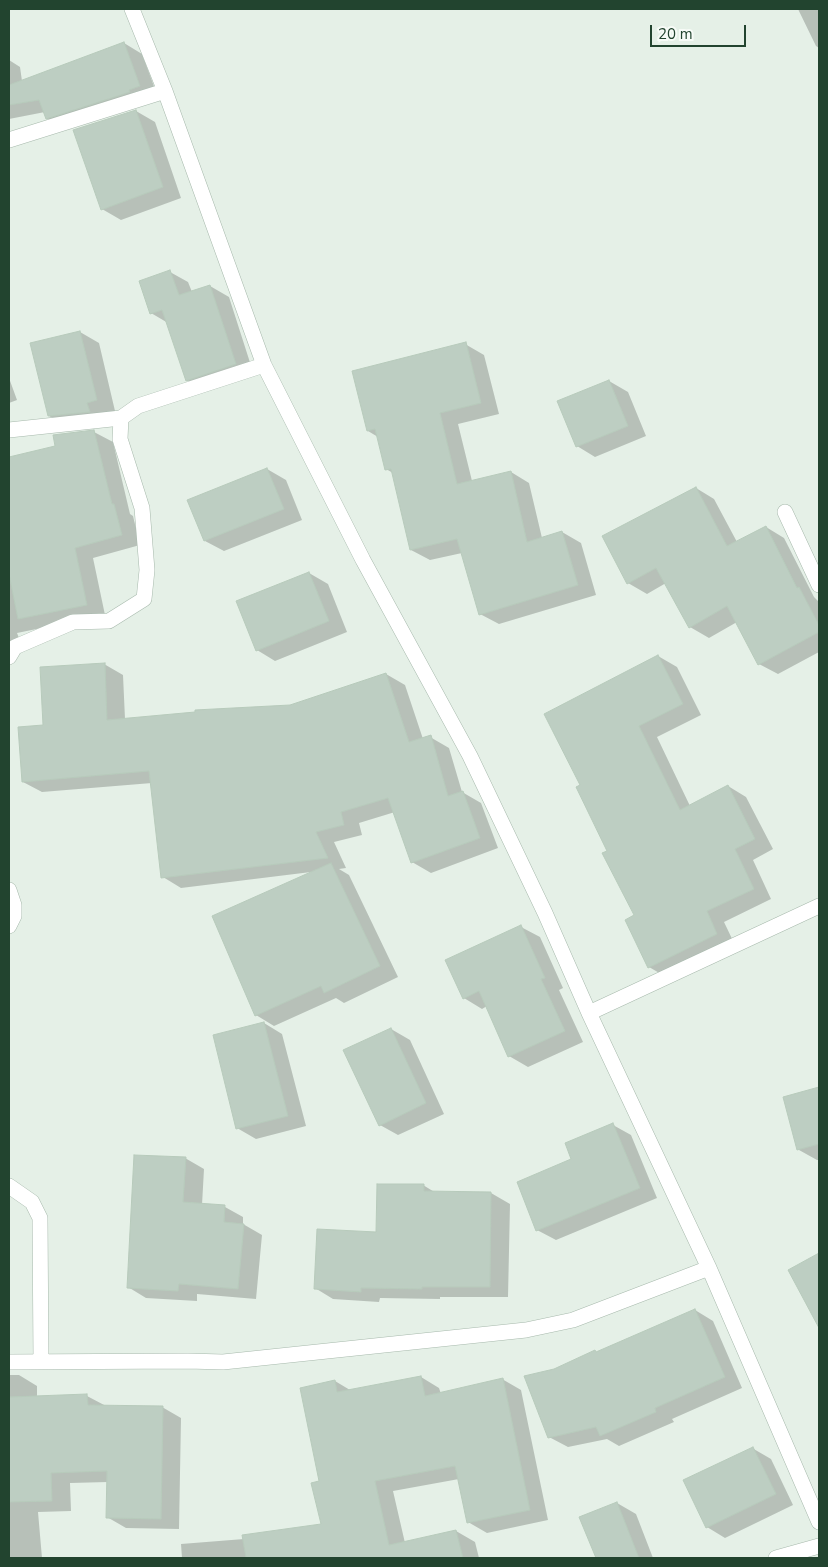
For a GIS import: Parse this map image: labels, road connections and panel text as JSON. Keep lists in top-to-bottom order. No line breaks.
{"scale_bar":"20 m"}
